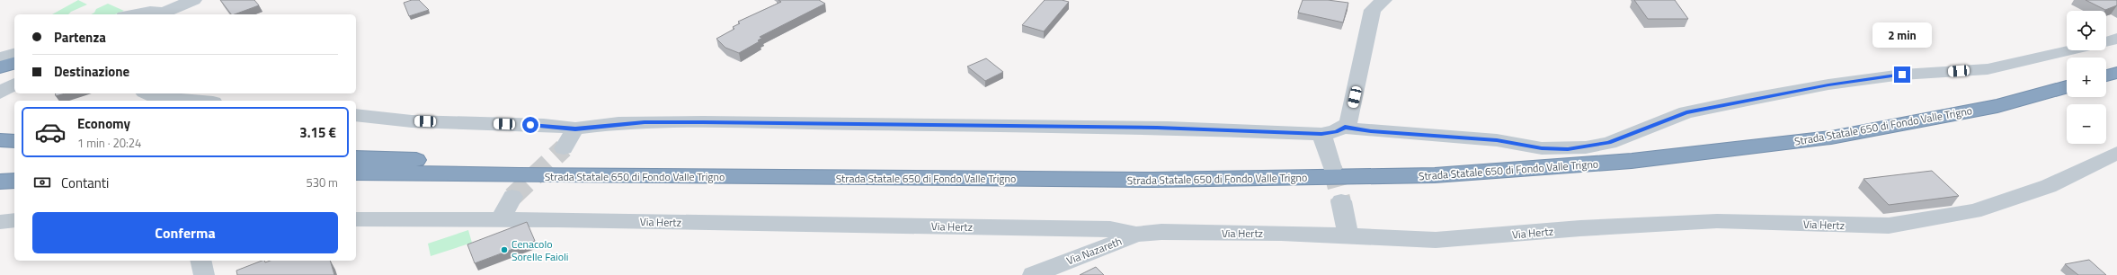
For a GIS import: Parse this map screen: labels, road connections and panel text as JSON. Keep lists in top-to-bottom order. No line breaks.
{"streets":{"highway":["Strada Statale 650 di Fondo Valle Trigno"],"street":["Via Hertz","Via Nazareth"]},"crossings":[["Via Hertz","Via Nazareth"]],"places":["Cenacolo Sorelle Faioli"],"page":{"map_buttons":["+","−"],"banner":["Partenza","Destinazione"],"bubble":"2 min","list":[{"name":"Economy","note":"1 min · 20:24","value":"3.15 €"}],"pay":["Contanti","530 m"],"buttons":"Conferma"}}
